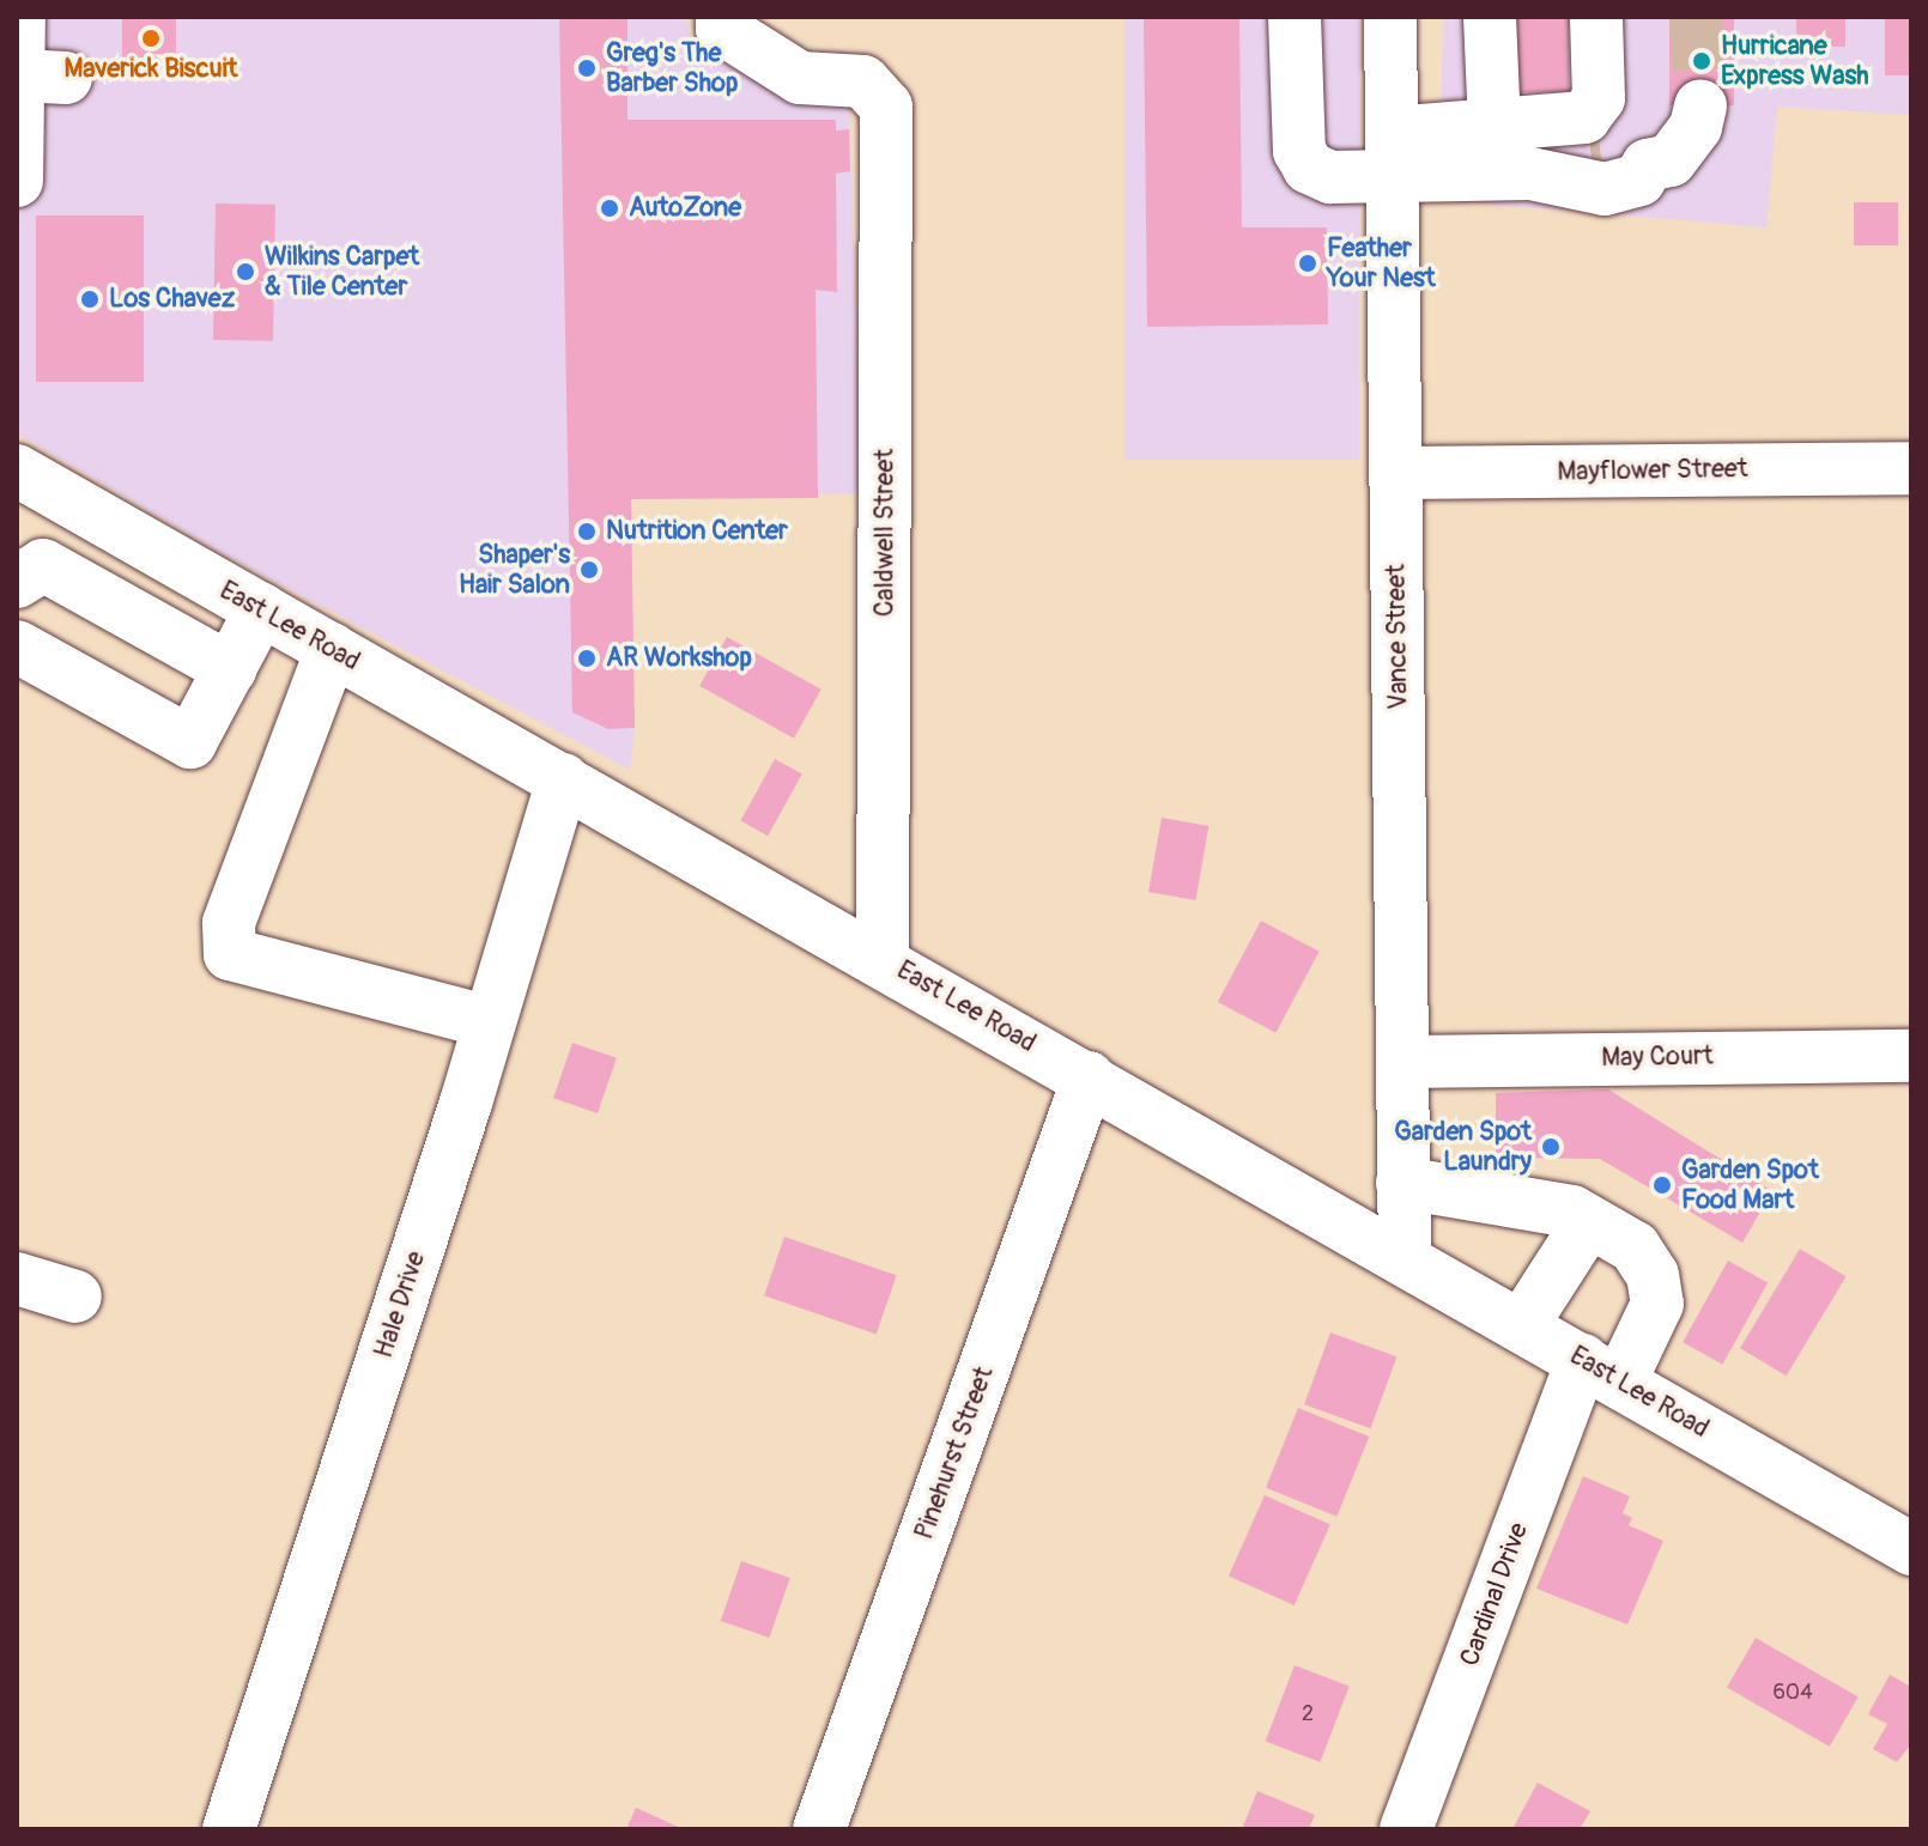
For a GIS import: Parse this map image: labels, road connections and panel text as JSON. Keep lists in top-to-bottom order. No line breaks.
{"streets":{"street":["Mayflower Street","Caldwell Street","East Lee Road","Vance Street","May Court","Hale Drive","Pinehurst Street","Cardinal Drive"]},"crossings":[["Mayflower Street","Vance Street"],["Caldwell Street","East Lee Road"],["East Lee Road","Vance Street"],["East Lee Road","Hale Drive"],["East Lee Road","Pinehurst Street"],["East Lee Road","Cardinal Drive"],["Vance Street","May Court"],["Vance Street","Cardinal Drive"]],"places":["Maverick Biscuit","Hurricane Express Wash","Greg's The Barber Shop","AutoZone","Feather Your Nest","Wilkins Carpet & Tile Center","Los Chavez","Nutrition Center","Shaper's Hair Salon","AR Workshop","Garden Spot Laundry","Garden Spot Food Mart"],"house_numbers":["604","2"]}
